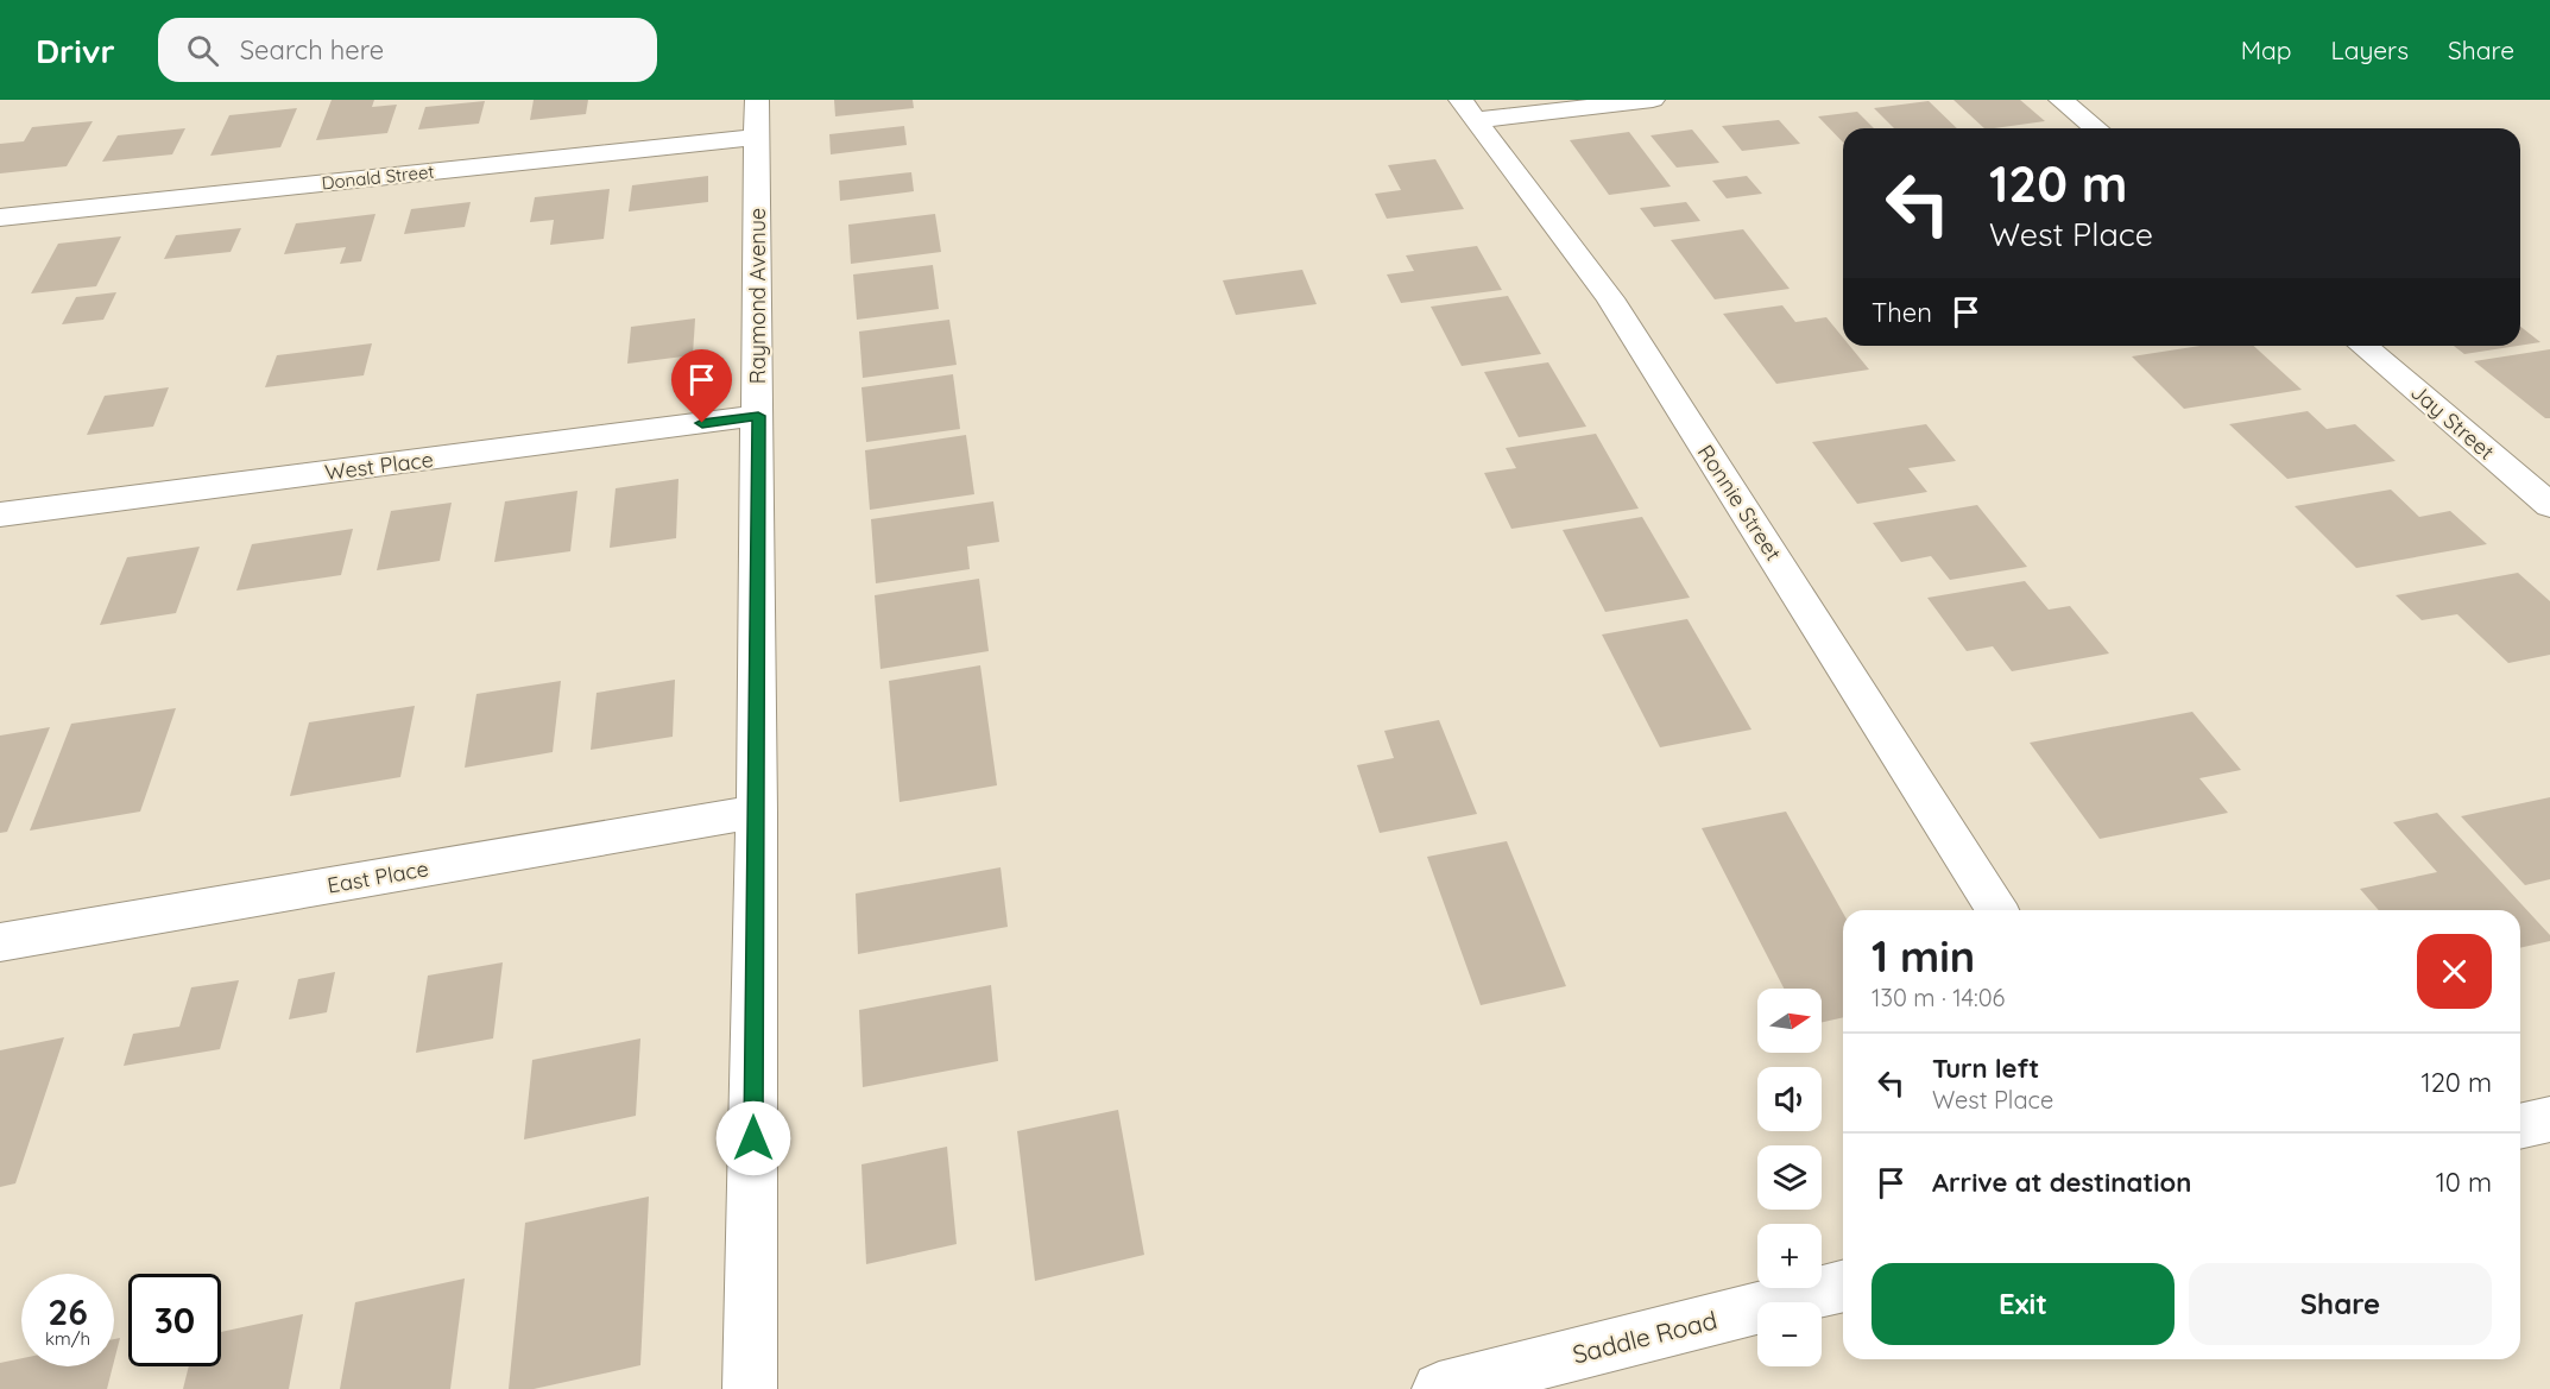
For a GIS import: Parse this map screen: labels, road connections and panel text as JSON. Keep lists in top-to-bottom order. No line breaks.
{"streets":{"street":["Donald Street","Raymond Avenue","Jay Street","West Place","Ronnie Street","East Place","Saddle Road"]},"crossings":[["Donald Street","Raymond Avenue"],["Raymond Avenue","West Place"],["Raymond Avenue","East Place"]],"north":"right","page":{"header":"Drivr","search":"Search here","nav":["Map","Layers","Share"],"turn":["120 m","West Place"],"then":"Then","heading":["1 min","130 m · 14:06"],"map_buttons":["+","−"],"list":[{"name":"Turn left","note":"West Place","value":"120 m"},{"name":"Arrive at destination","value":"10 m"}],"buttons":["Exit","Share"],"speed":"26 km/h","limit":"30"}}
